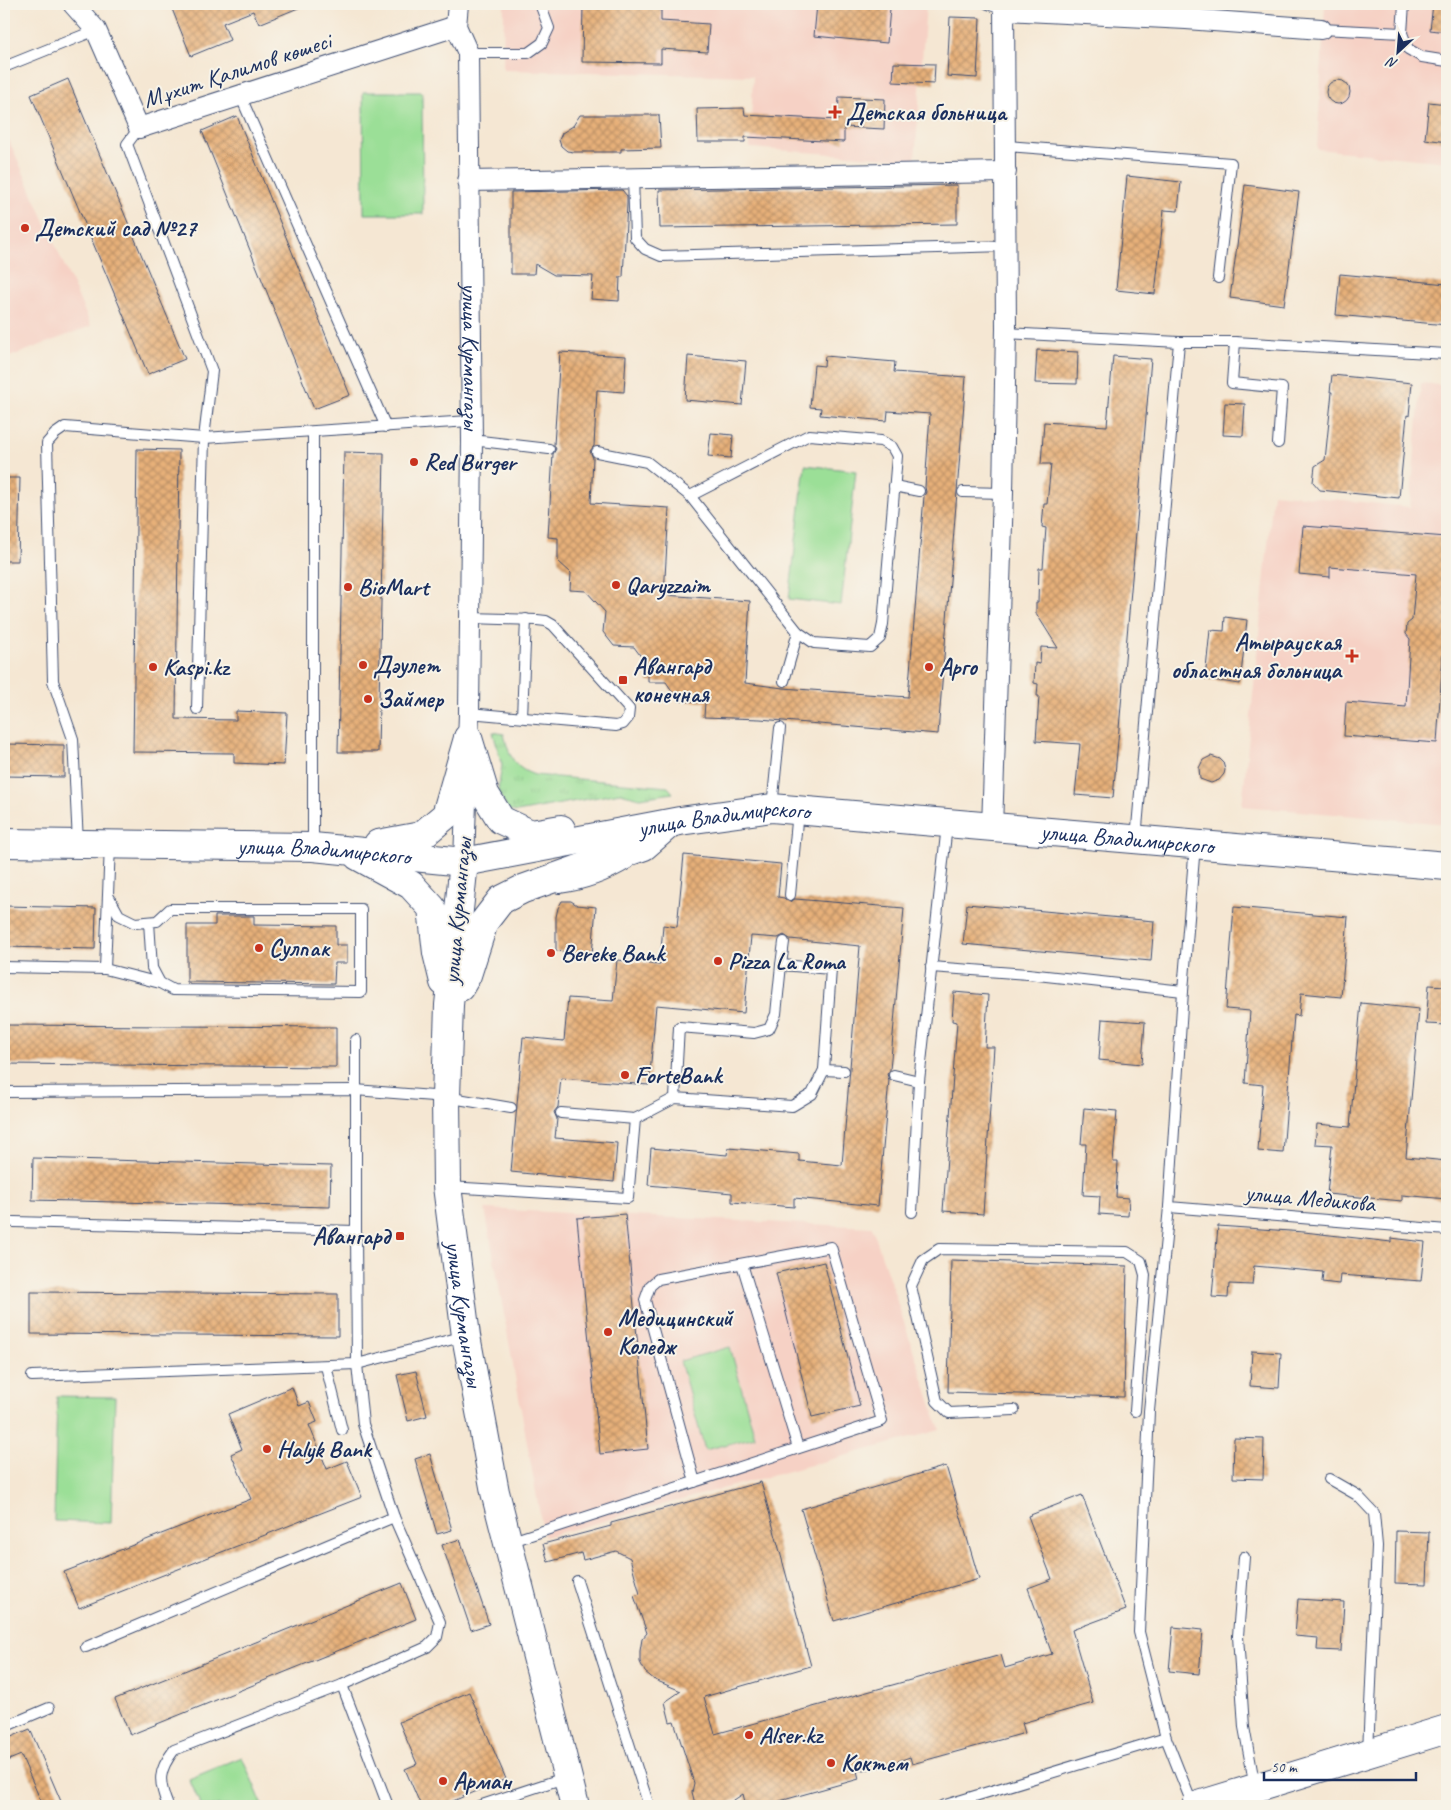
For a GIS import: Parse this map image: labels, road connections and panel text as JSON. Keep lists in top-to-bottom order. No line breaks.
{"streets":{"street":["Мұхит Қалимов көшесі","улица Курмангазы","улица Владимирского"],"lane":["улица Медикова"]},"crossings":[["Мұхит Қалимов көшесі","улица Курмангазы"],["улица Курмангазы","улица Владимирского"]],"places":{"health":["Детская больница","Атырауская областная больница"],"other":["Детский сад №27","Red Burger","Qaryzzaim","BioMart","Дәулет","Kaspi.kz","Арго","Займер","Сулпак","Bereke Bank","Pizza La Roma","ForteBank","Медицинский Коледж","Halyk Bank","Alser.kz","Коктем","Арман"],"transit":["Авангард конечная","Авангард"]},"scale_bar":"50 m","north":"bottom left"}
